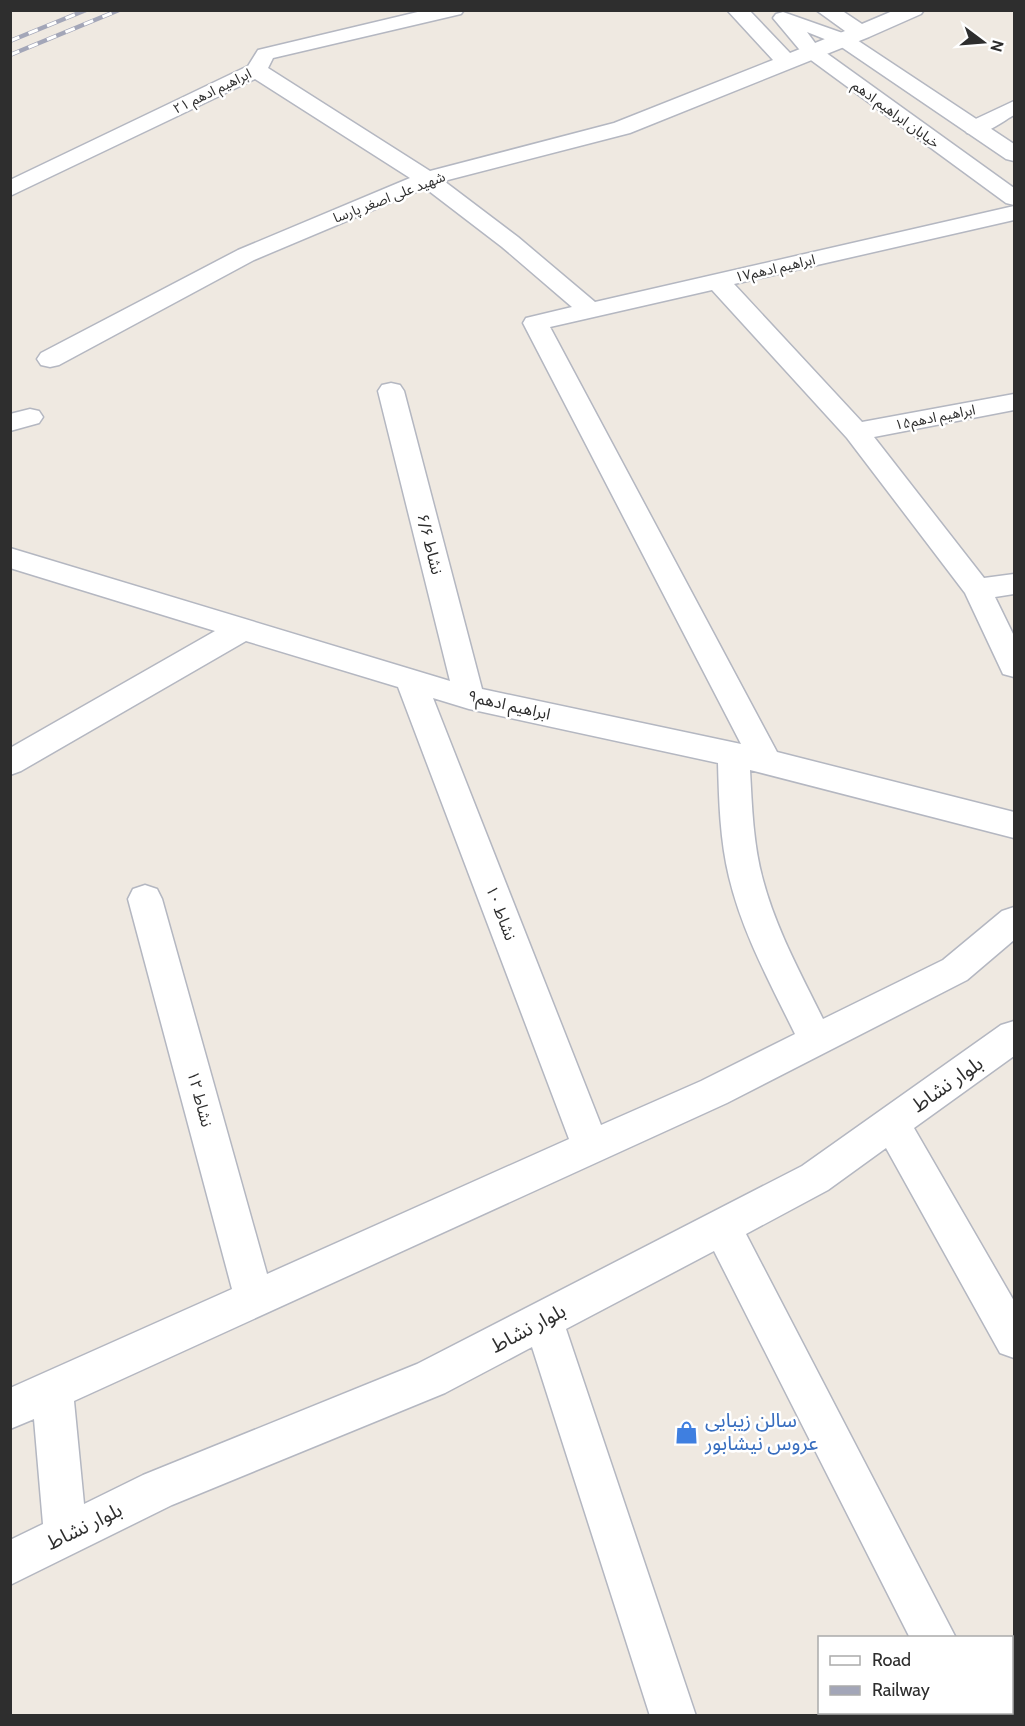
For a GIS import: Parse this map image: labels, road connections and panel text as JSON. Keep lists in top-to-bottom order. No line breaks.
{"streets":{"street":["ابراهیم ادهم ۲۱","خیابان ابراهیم ادهم","شهید علی اصغر پارسا","ابراهیم ادهم۱۷","ابراهیم ادهم۱۵","نشاط ۶/۶","ابراهیم ادهم۹","نشاط ۱۰","بلوار نشاط","نشاط ۱۲"]},"crossings":[["خیابان ابراهیم ادهم","شهید علی اصغر پارسا"],["ابراهیم ادهم۱۷","ابراهیم ادهم۹"],["نشاط ۶/۶","ابراهیم ادهم۹"],["ابراهیم ادهم۹","نشاط ۱۰"]],"places":{"shop":["سالن زیبایی عروس نیشابور"]},"legend":["Road","Railway"],"north":"right"}
